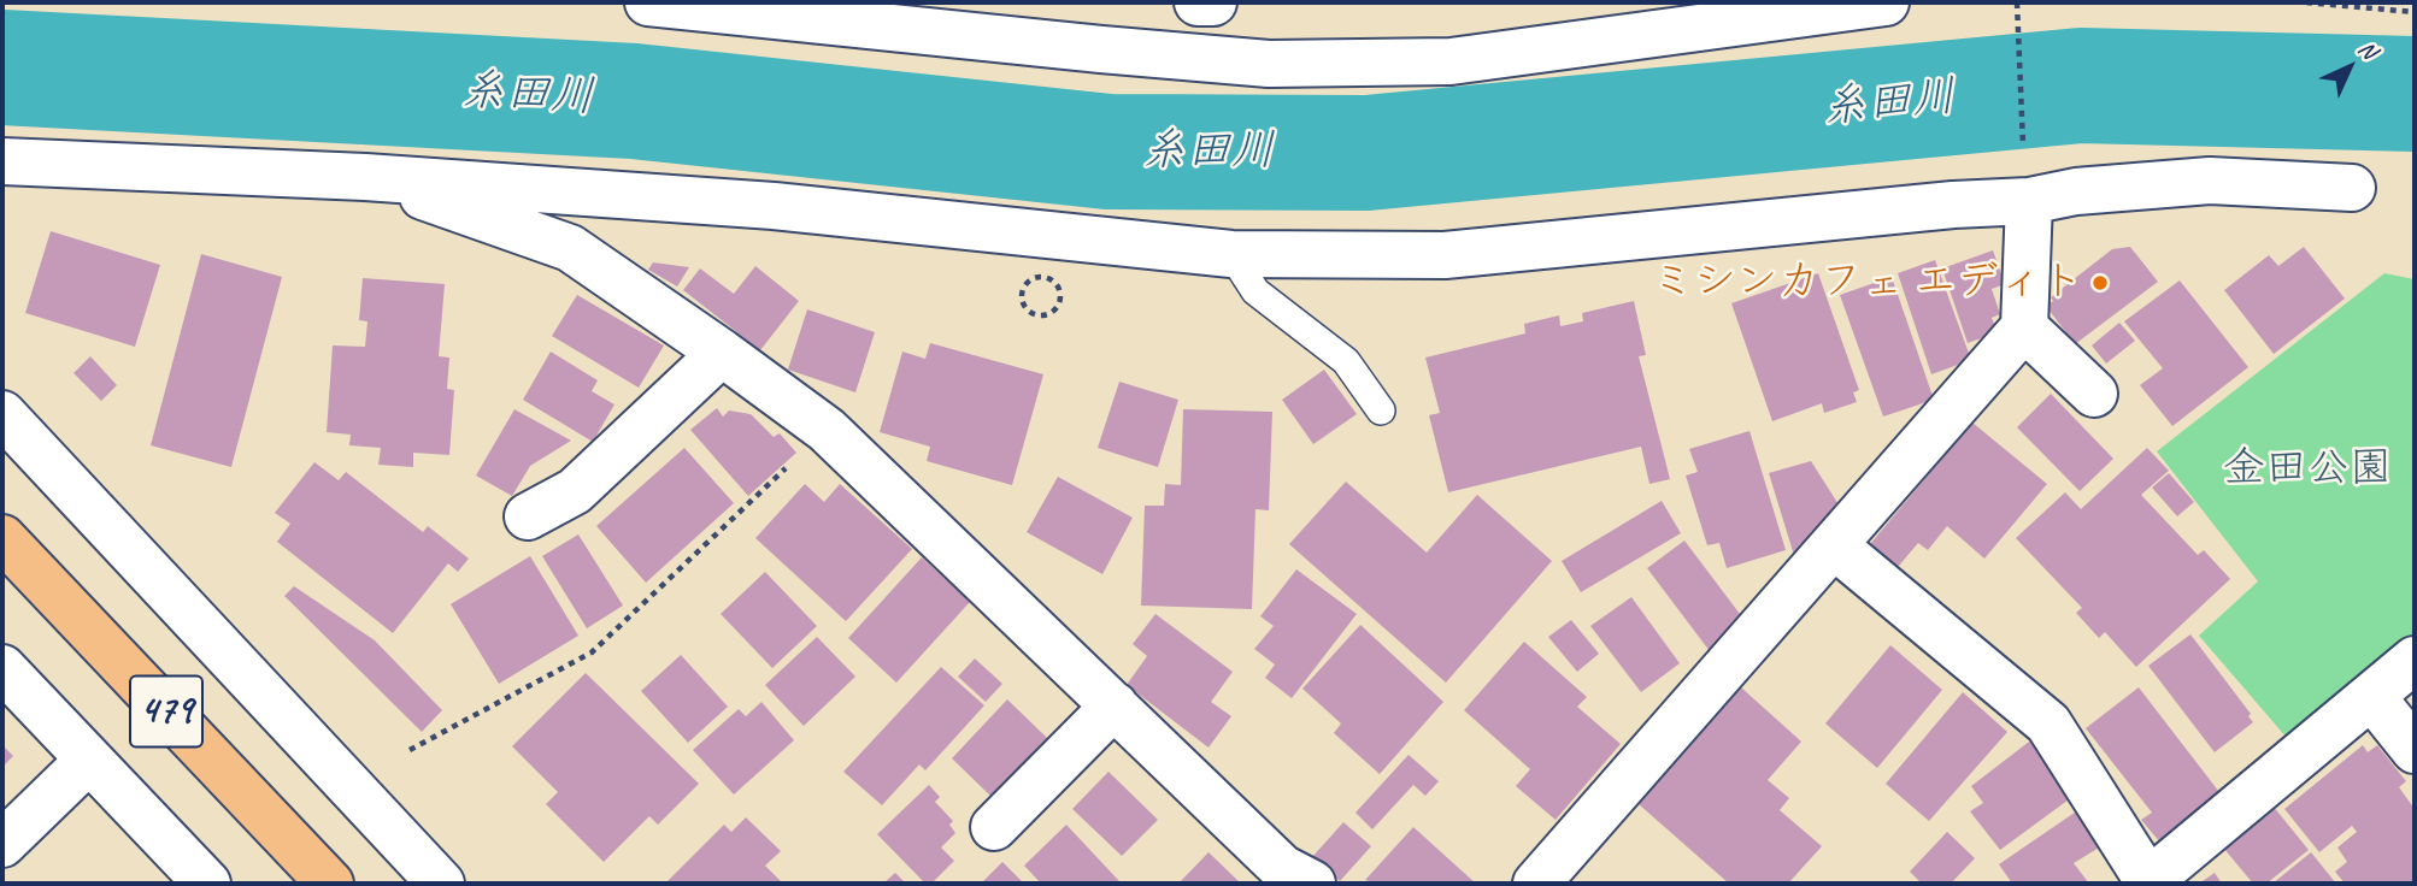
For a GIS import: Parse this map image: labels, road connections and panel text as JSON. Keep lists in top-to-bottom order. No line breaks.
{"streets":{"highway":["479"]},"water":["糸田川"],"parks":["金田公園"],"places":["ミシンカフェ エディト"],"north":"top right"}
